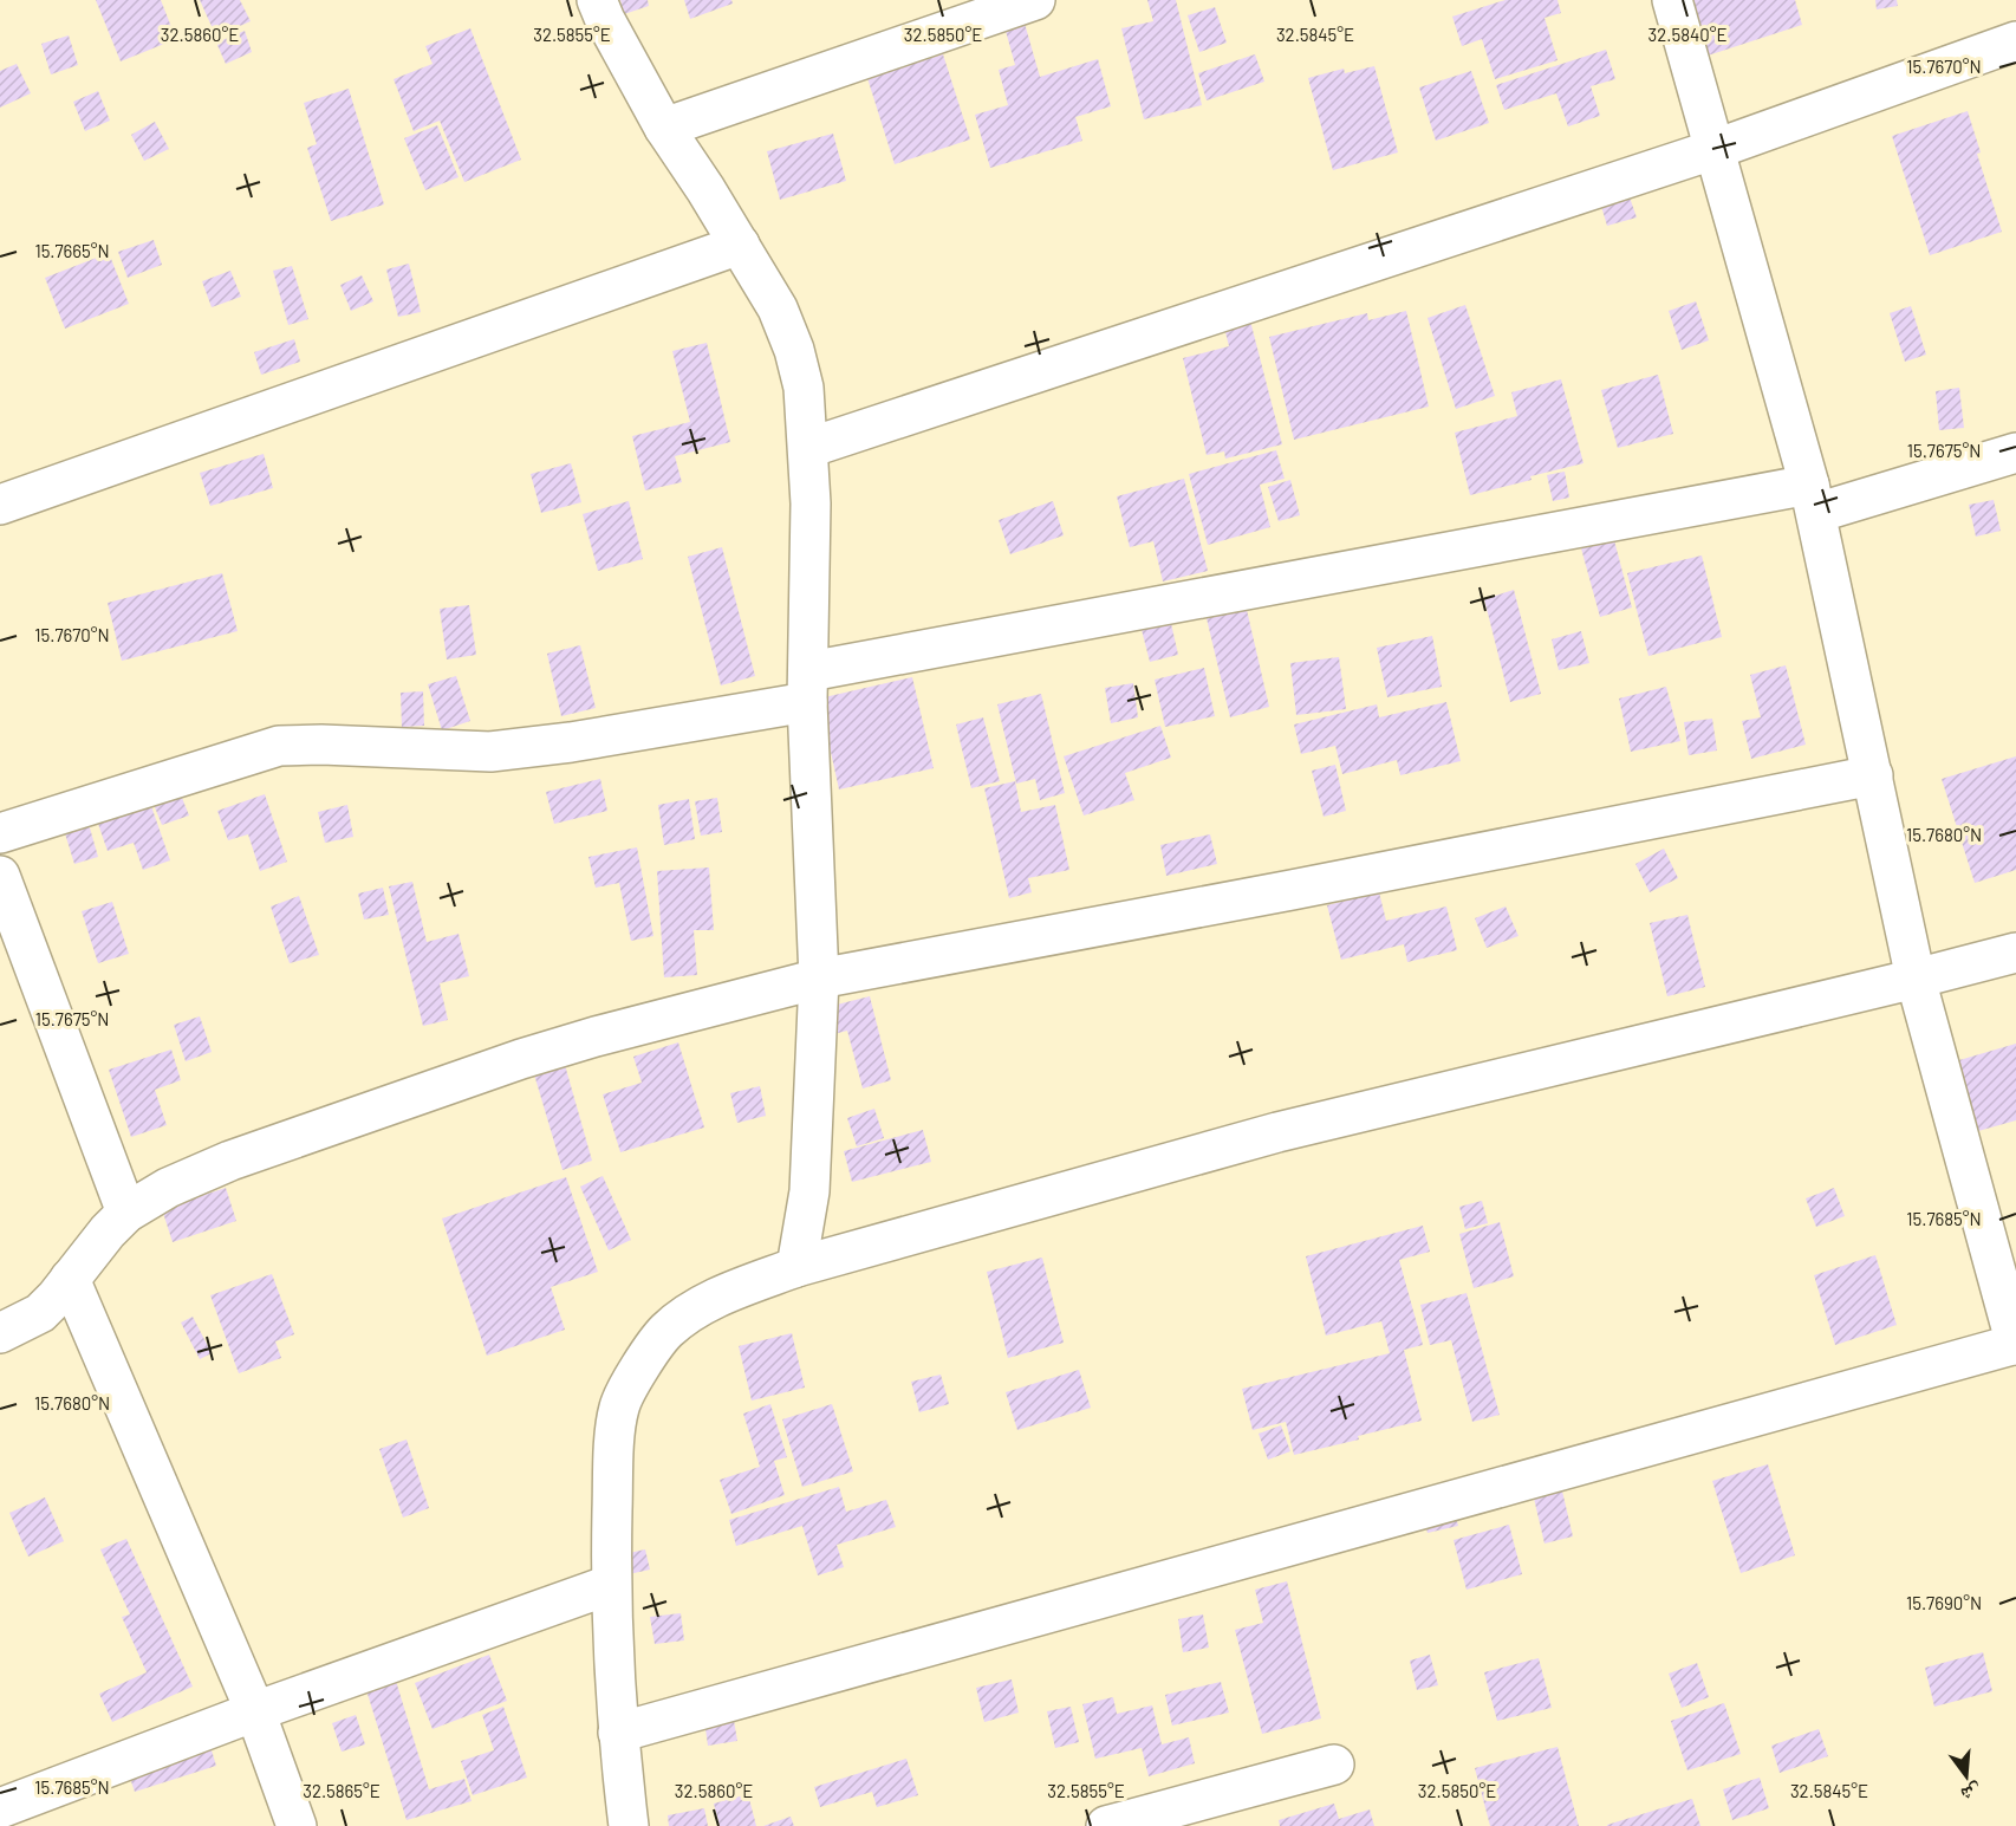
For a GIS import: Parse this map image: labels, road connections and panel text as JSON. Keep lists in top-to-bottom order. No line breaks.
{"north":"bottom","coordinates":["32.5860°E","32.5855°E","32.5850°E","32.5845°E","32.5840°E","15.7670°N","15.7665°N","15.7675°N","15.7680°N","15.7685°N","15.7690°N","32.5865°E"]}
